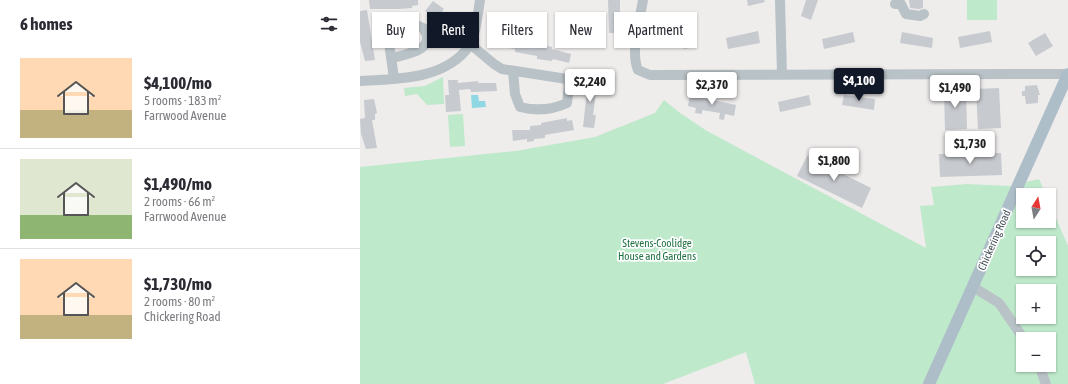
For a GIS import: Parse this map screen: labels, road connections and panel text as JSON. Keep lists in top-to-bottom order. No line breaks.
{"streets":{"main road":["Chickering Road"]},"parks":["Stevens-Coolidge House and Gardens"],"north":"top","page":{"heading":"6 homes","chip":["Buy","Rent","Filters","New","Apartment"],"list":[{"name":"$4,100/mo","note":"5 rooms · 183 m² · Farrwood Avenue"},{"name":"$1,490/mo","note":"2 rooms · 66 m² · Farrwood Avenue"},{"name":"$1,730/mo","note":"2 rooms · 80 m² · Chickering Road"}],"price":["$4,100","$2,240","$2,370","$1,490","$1,730","$1,800"],"map_buttons":["+","−"]}}
